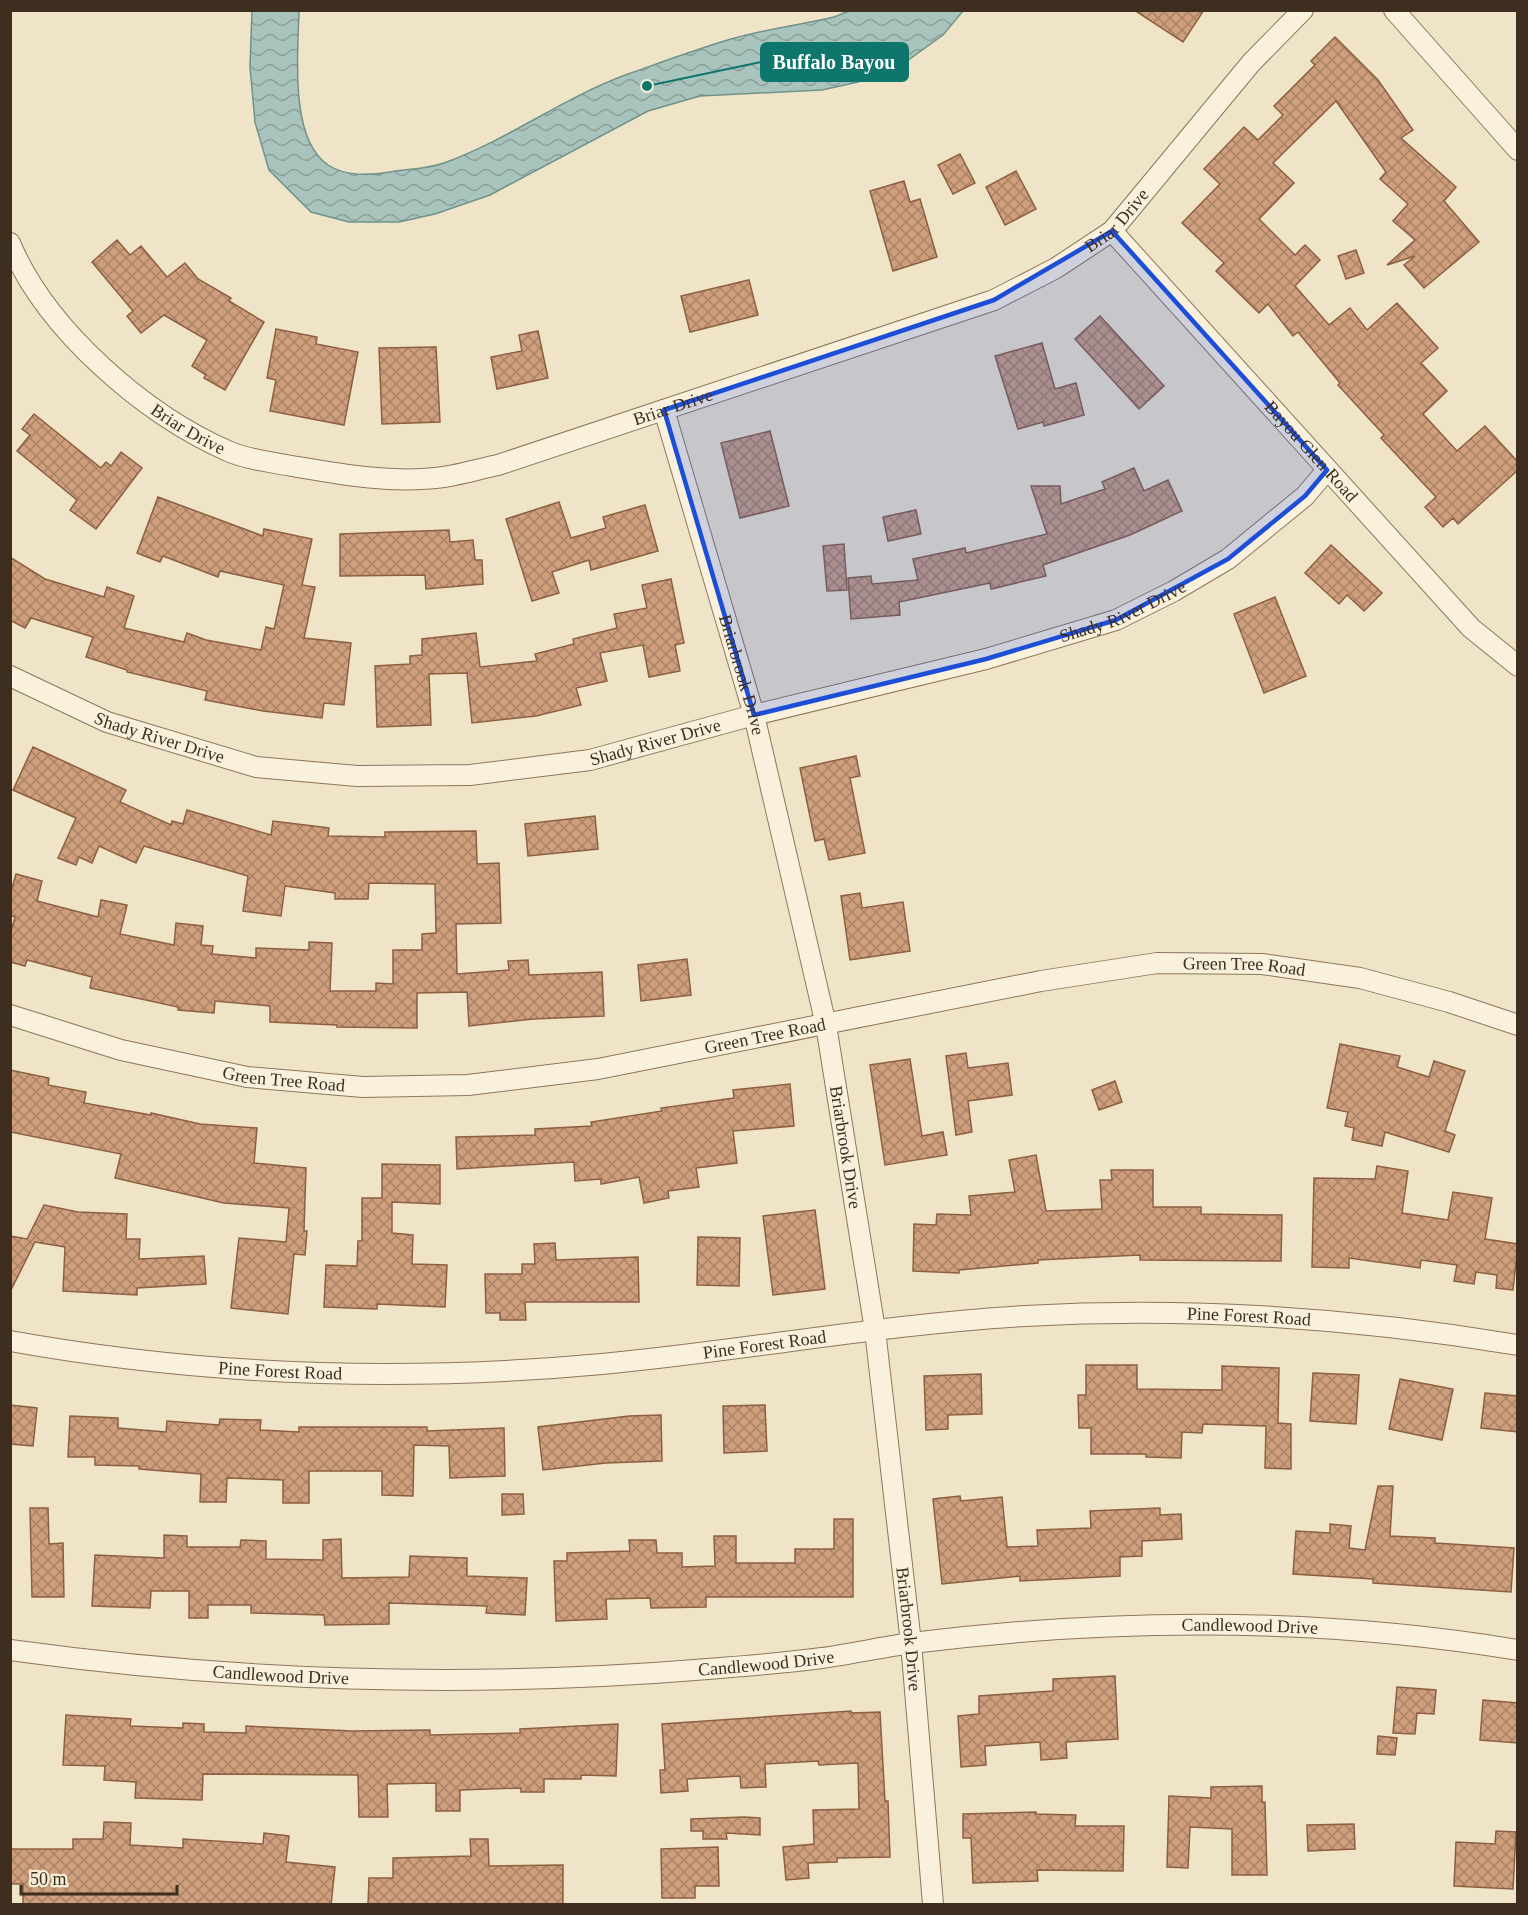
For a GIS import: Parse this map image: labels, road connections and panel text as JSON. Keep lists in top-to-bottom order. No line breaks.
{"streets":{"street":["Briar Drive","Bayou Glen Road","Shady River Drive","Briarbrook Drive","Green Tree Road","Pine Forest Road","Candlewood Drive"]},"crossings":[["Briar Drive","Bayou Glen Road"],["Briar Drive","Briarbrook Drive"],["Bayou Glen Road","Shady River Drive"],["Shady River Drive","Briarbrook Drive"],["Briarbrook Drive","Green Tree Road"],["Briarbrook Drive","Pine Forest Road"],["Briarbrook Drive","Candlewood Drive"]],"places":["Buffalo Bayou"],"scale_bar":"50 m"}
